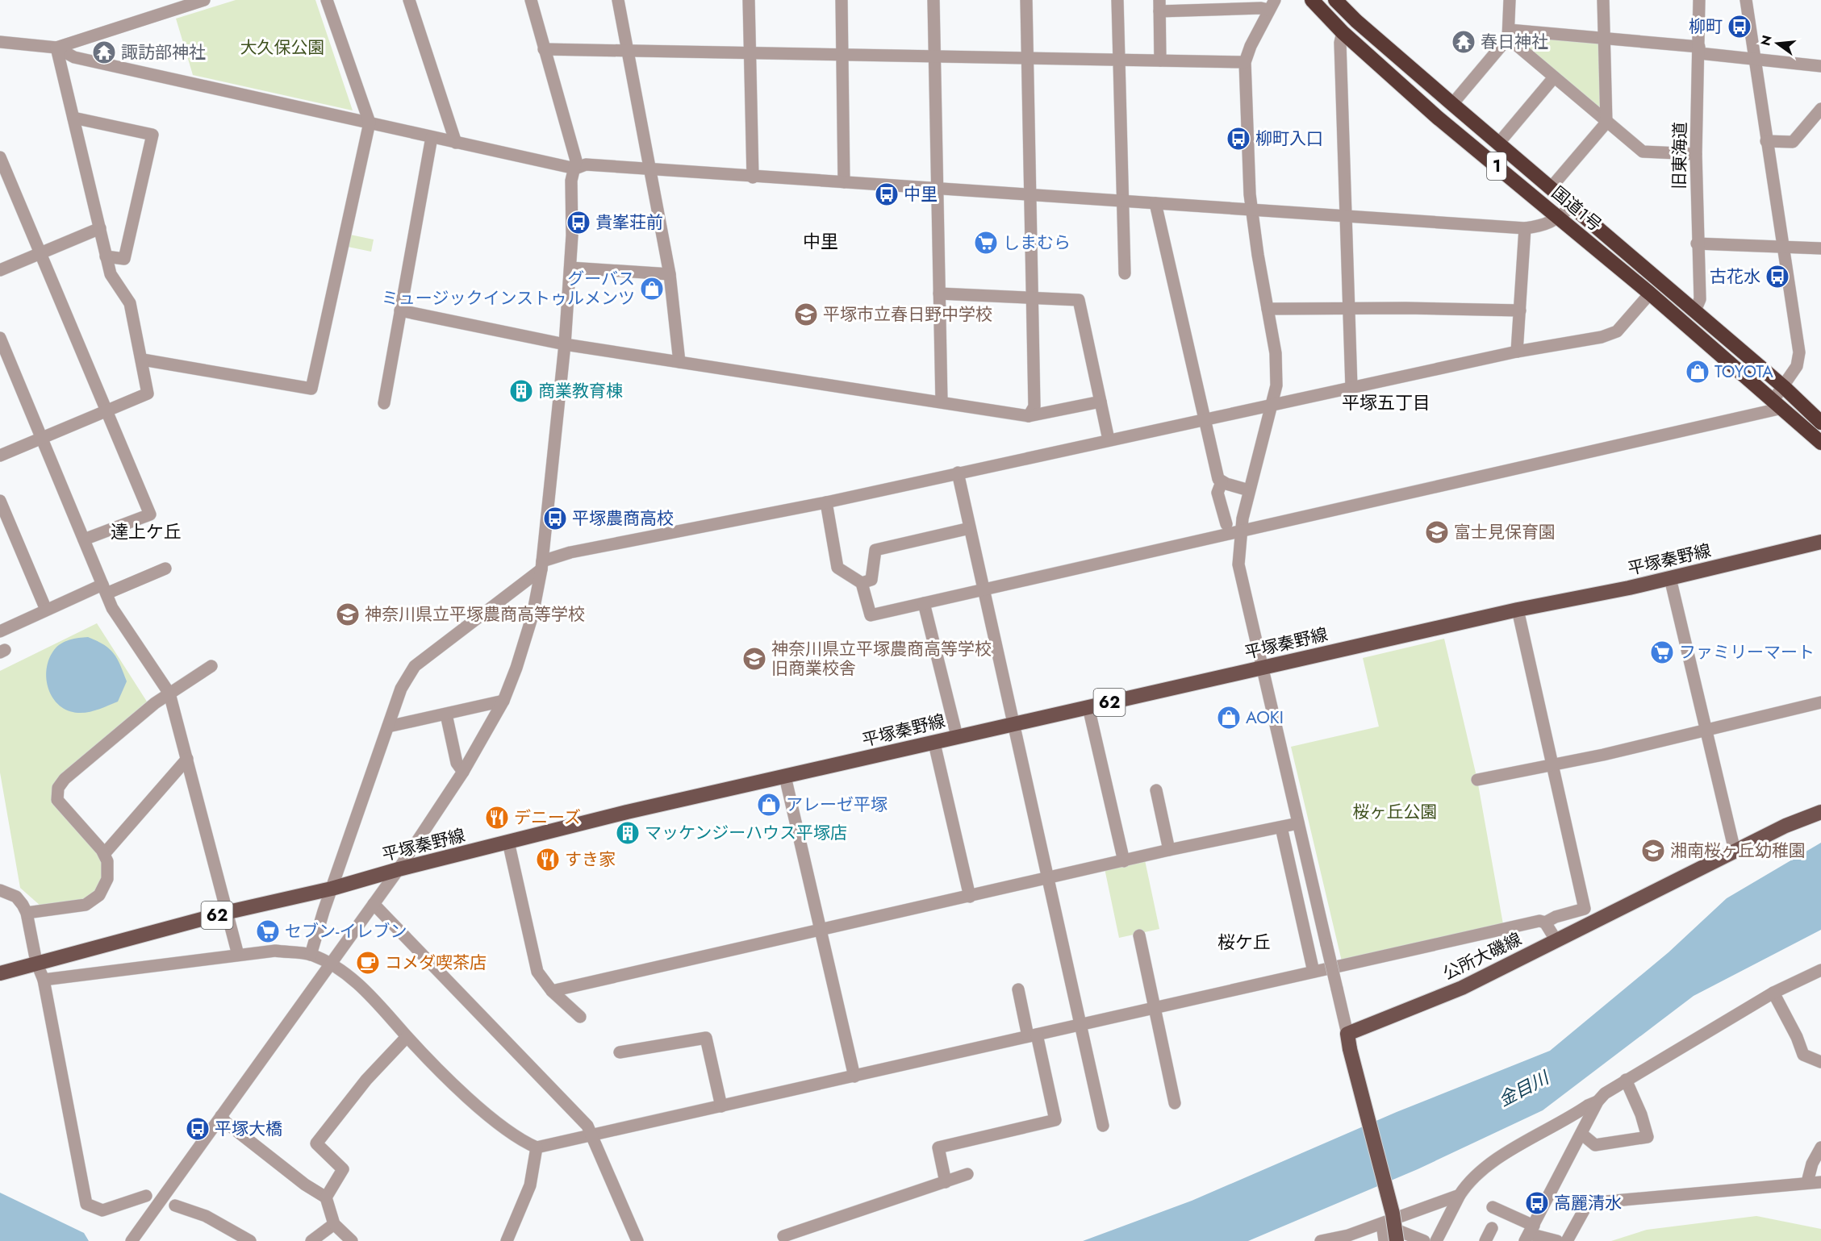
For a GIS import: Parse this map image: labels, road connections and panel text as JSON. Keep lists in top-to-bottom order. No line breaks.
{"streets":{"highway":["1","国道1号"],"main road":["平塚秦野線","62","公所大磯線"],"street":["旧東海道"]},"crossings":[["旧東海道","国道1号"]],"districts":["中里","平塚五丁目","達上ケ丘","桜ケ丘"],"water":["金目川"],"parks":["大久保公園","桜ヶ丘公園"],"places":{"bus stop":["柳町","柳町入口","中里","貴峯荘前","古花水","平塚農商高校","平塚大橋","高麗清水"],"temple":["春日神社","諏訪部神社"],"supermarket":["しまむら","ファミリーマート","セブン-イレブン"],"shop":["グーバス ミュージックインストゥルメンツ","TOYOTA","AOKI","アレーゼ平塚"],"school or university":["平塚市立春日野中学校","富士見保育園","神奈川県立平塚農商高等学校","神奈川県立平塚農商高等学校 旧商業校舎","湘南桜ヶ丘幼稚園"],"building":["商業教育棟","マッケンジーハウス平塚店"],"restaurant":["デニーズ","すき家"],"cafe":["コメダ喫茶店"]},"north":"left"}
